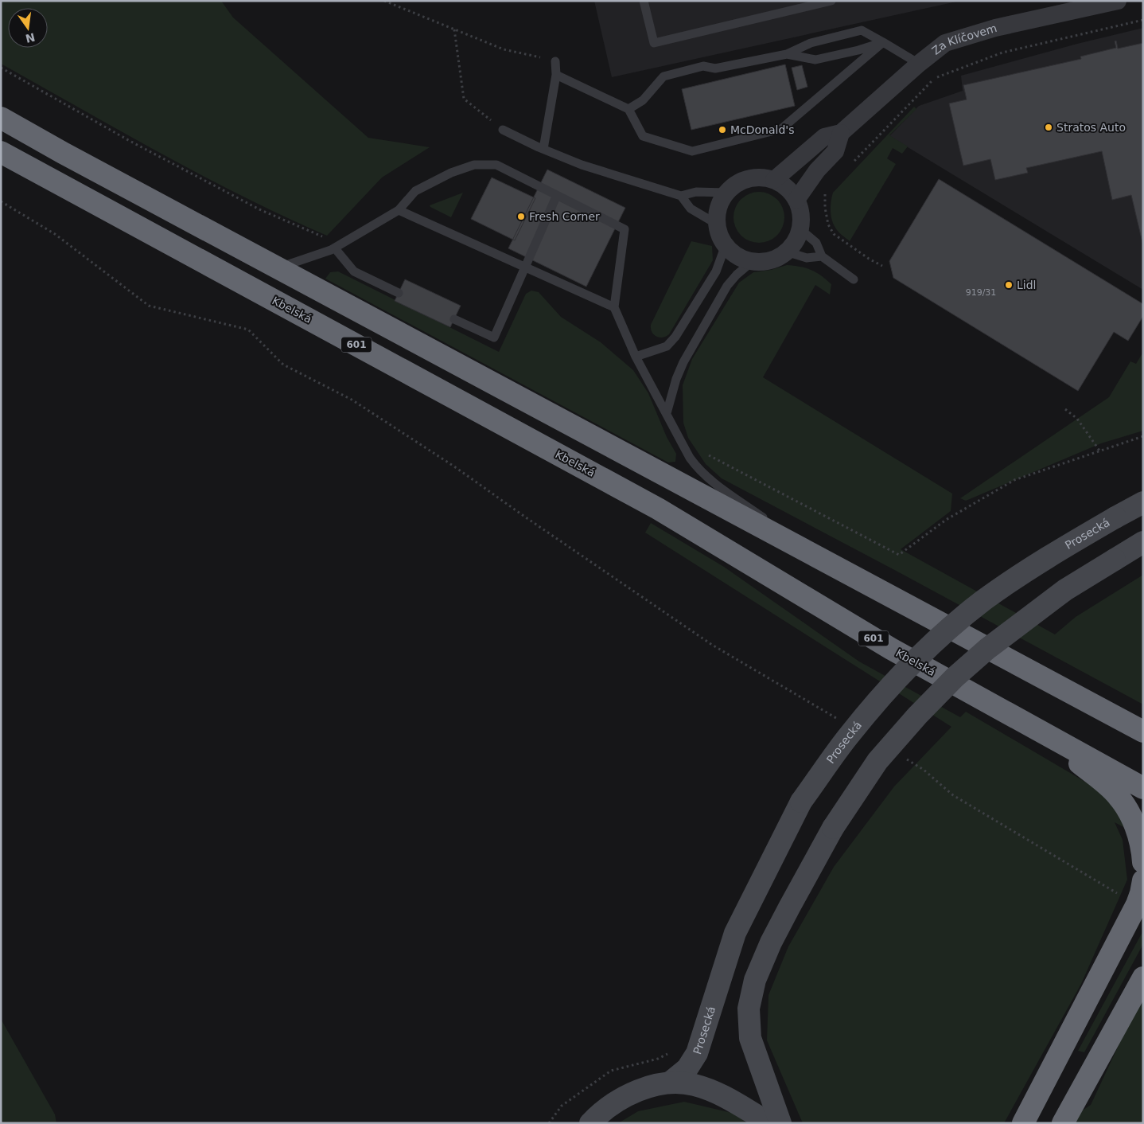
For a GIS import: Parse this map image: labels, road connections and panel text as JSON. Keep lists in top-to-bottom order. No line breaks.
{"streets":{"highway":["Kbelská","601"],"main road":["Prosecká"],"street":["Za Klíčovem"]},"places":["Stratos Auto","McDonald's","Fresh Corner","Lidl"],"house_numbers":["919/31"],"north":"bottom"}
